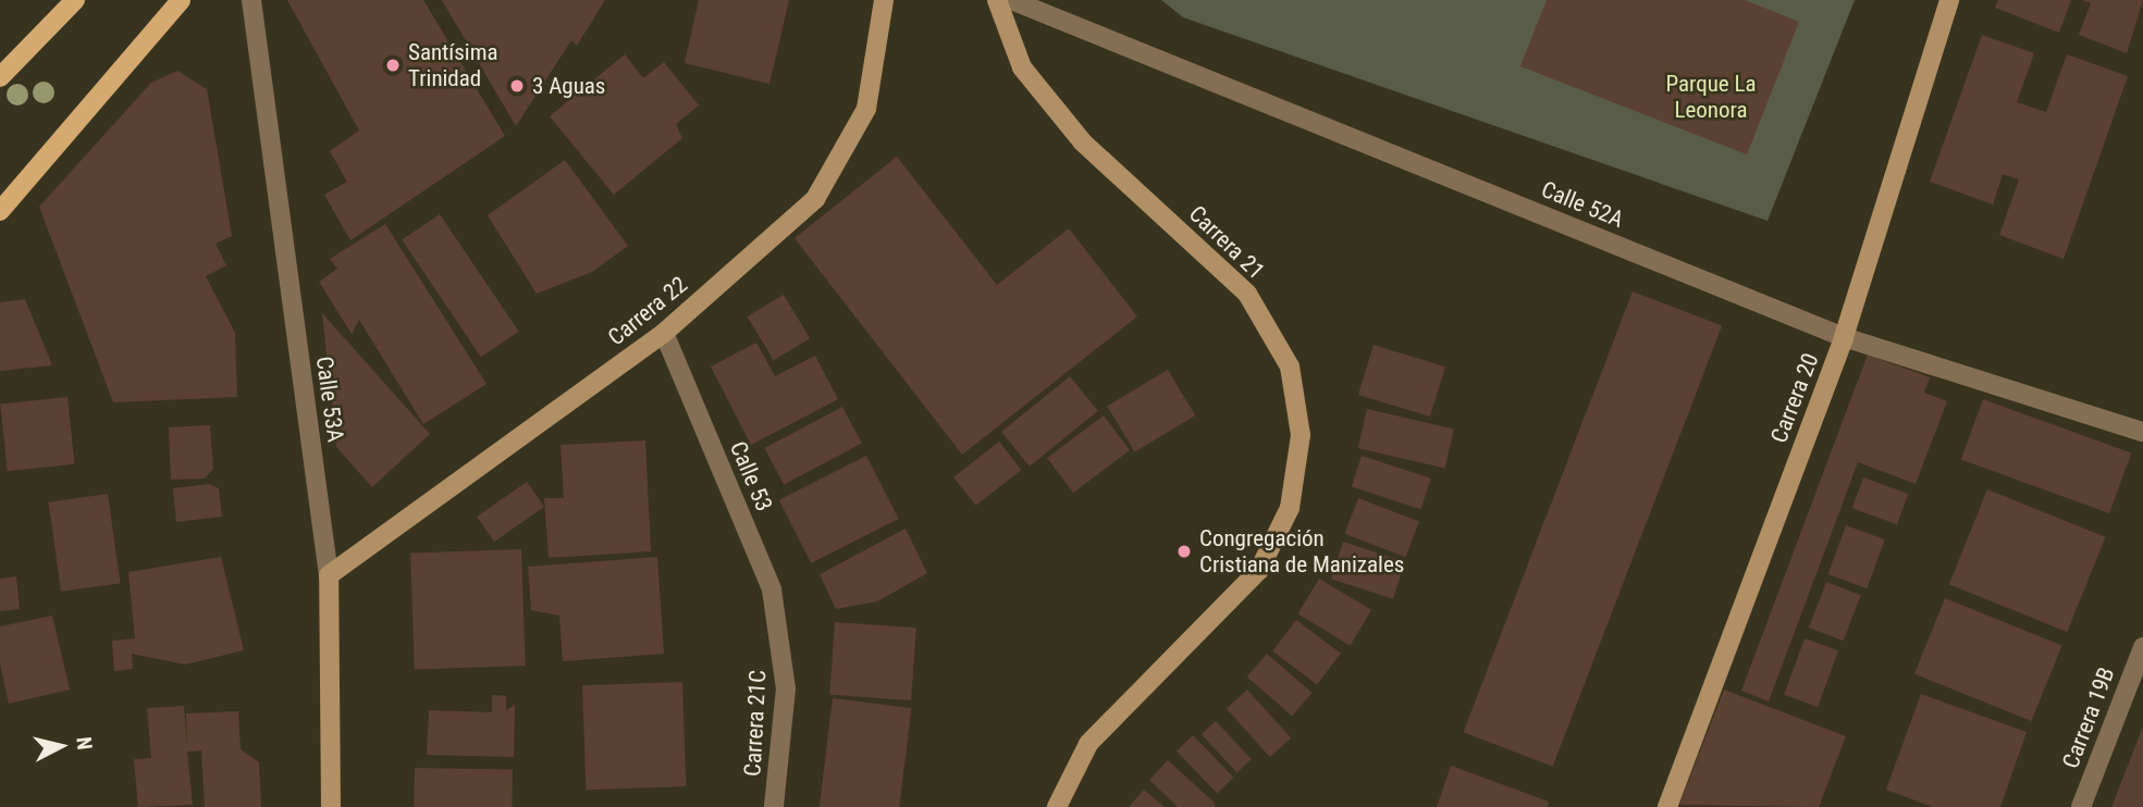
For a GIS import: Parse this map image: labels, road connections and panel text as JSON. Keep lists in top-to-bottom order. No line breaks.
{"streets":{"main road":["Carrera 21","Carrera 22","Carrera 20","Calle 53A"],"street":["Calle 52A","Calle 53","Carrera 19B","Carrera 21C"]},"crossings":[["Calle 52A","Carrera 20"],["Carrera 22","Calle 53A"],["Carrera 22","Calle 53"],["Calle 53","Carrera 21C"]],"parks":["Parque La Leonora"],"places":["Santísima Trinidad","3 Aguas","Congregación Cristiana de Manizales"],"north":"right"}
